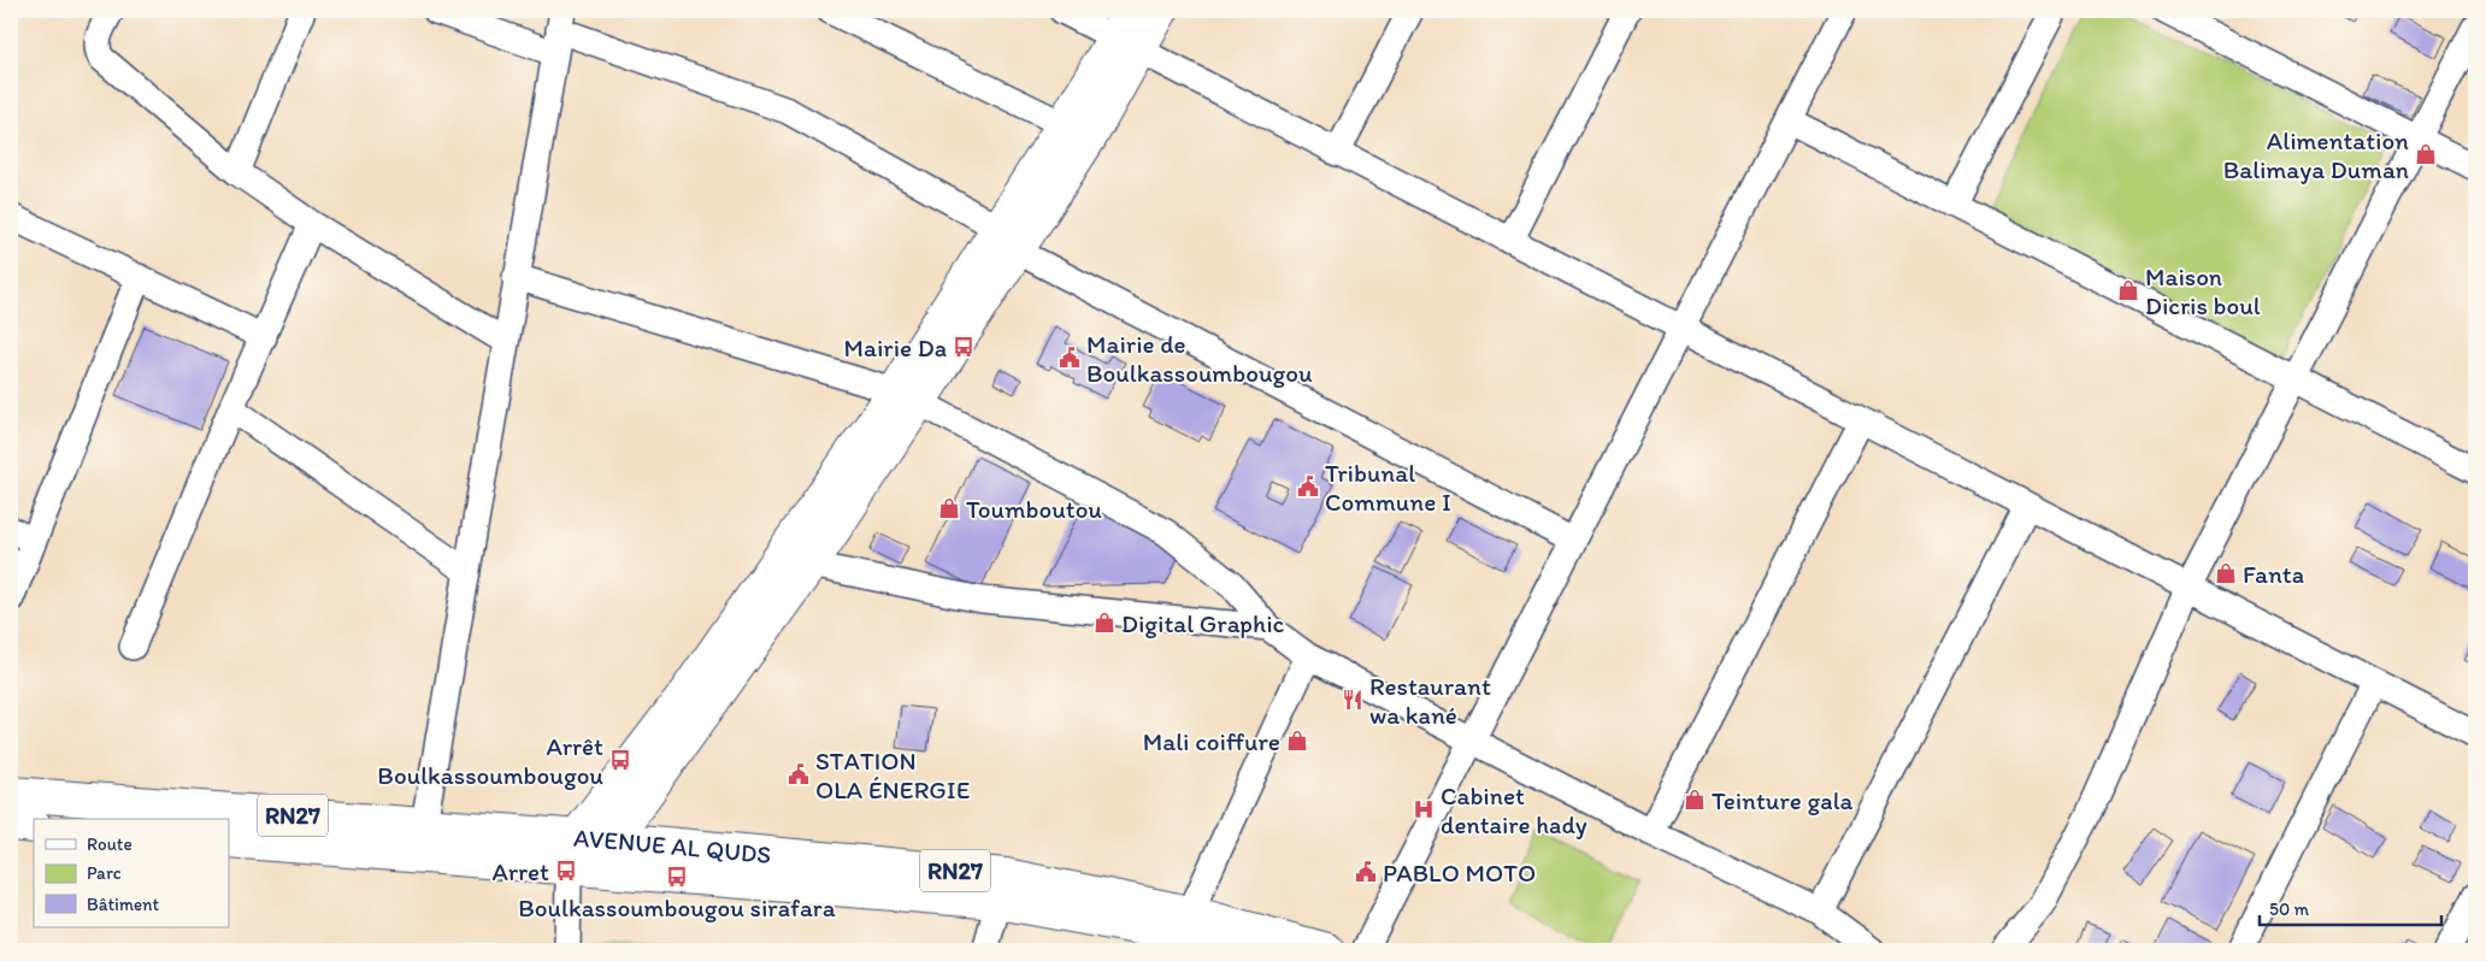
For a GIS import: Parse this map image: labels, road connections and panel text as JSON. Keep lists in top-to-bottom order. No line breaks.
{"streets":{"main road":["RN27","AVENUE AL QUDS"]},"places":{"shop":["Alimentation Balimaya Duman","Maison Dicris boul","Toumboutou","Fanta","Digital Graphic","Mali coiffure","Teinture gala"],"bus stop":["Mairie Da","Arrêt Boulkassoumbougou","Arret","Boulkassoumbougou sirafara"],"public building":["Mairie de Boulkassoumbougou","Tribunal Commune I","STATION OLA ÉNERGIE","PABLO MOTO"],"restaurant":["Restaurant wa kané"],"hospital":["Cabinet dentaire hady"]},"legend":["Route","Parc","Bâtiment"],"scale_bar":"50 m"}
